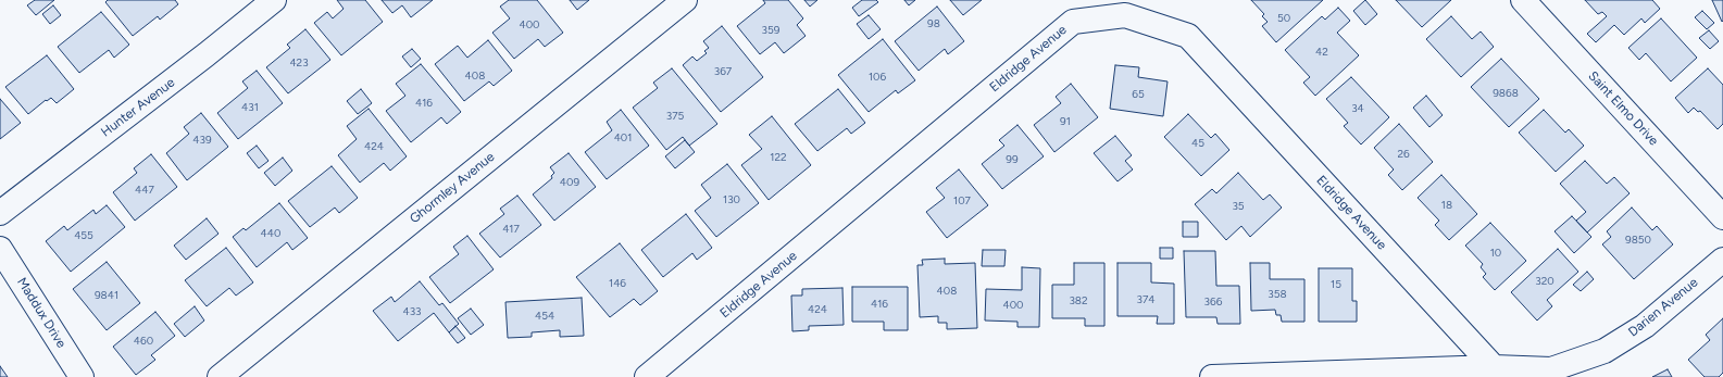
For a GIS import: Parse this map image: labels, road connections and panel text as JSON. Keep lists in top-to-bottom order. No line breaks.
{"streets":{"street":["Eldridge Avenue","Hunter Avenue","Saint Elmo Drive","Ghormley Avenue","Darien Avenue","Maddux Drive"]},"crossings":[["Eldridge Avenue","Darien Avenue"]],"house_numbers":["50","98","400","359","42","423","367","408","106","9868","65","416","431","34","375","91","401","439","45","424","26","122","99","409","447","130","107","18","35","417","440","455","9850","10","320","146","15","408","358","9841","374","382","366","416","400","424","433","454","460"]}
